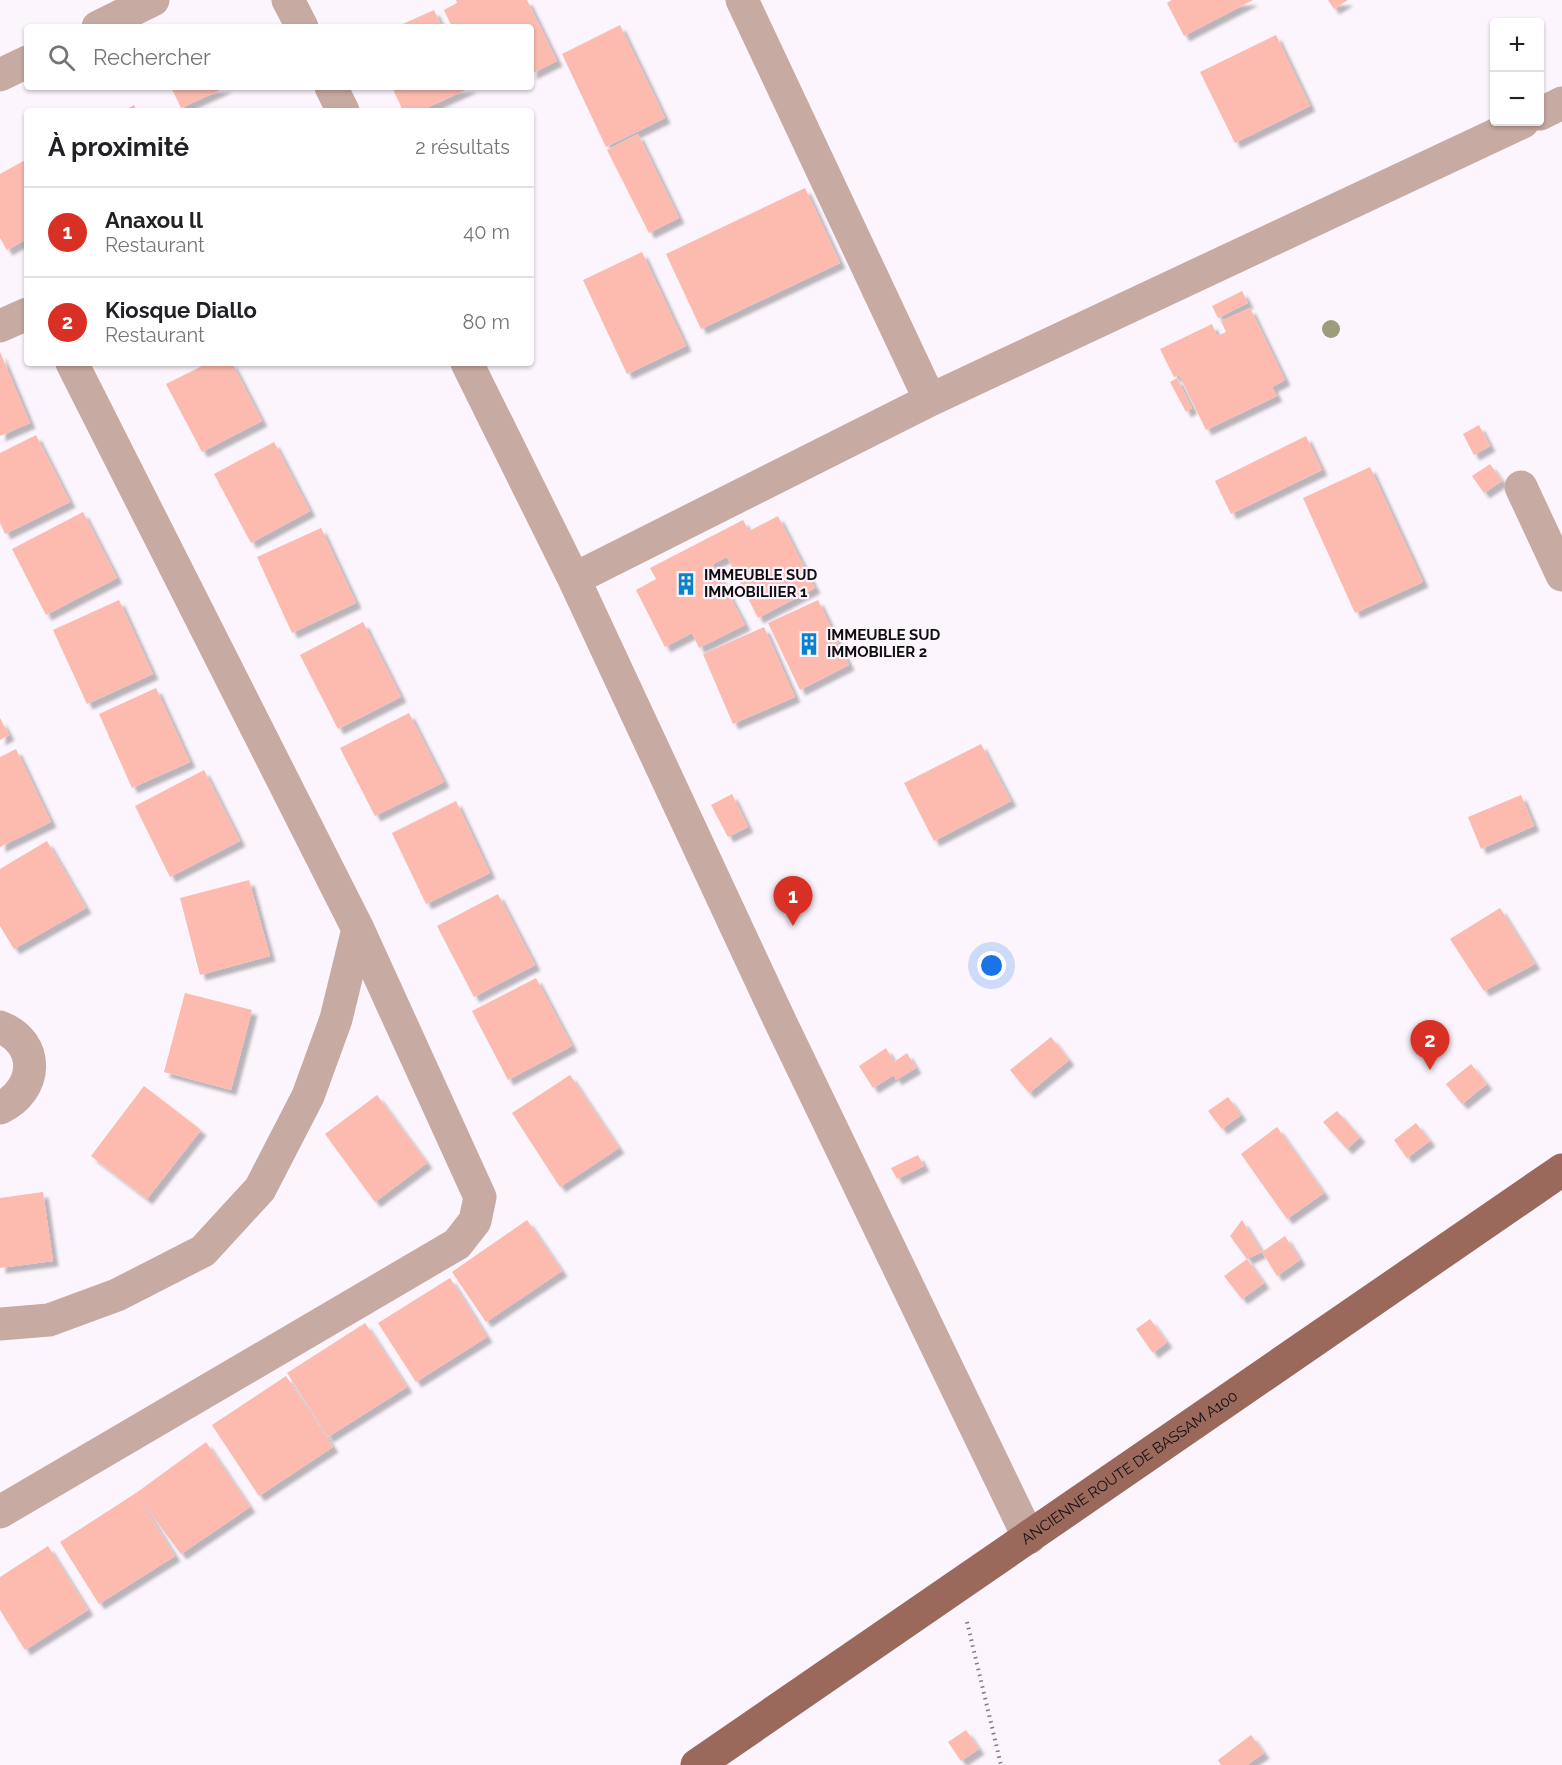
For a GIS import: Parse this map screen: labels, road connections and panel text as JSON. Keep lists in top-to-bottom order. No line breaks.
{"streets":{"main road":["ANCIENNE ROUTE DE BASSAM A100"]},"places":{"building":["IMMEUBLE SUD IMMOBILIIER 1","IMMEUBLE SUD IMMOBILIER 2"]},"page":{"map_buttons":["+","−"],"search":"Rechercher","heading":["À proximité","2 résultats"],"list":[{"mark":"1","name":"Anaxou ll","note":"Restaurant","value":"40 m"},{"mark":"2","name":"Kiosque Diallo","note":"Restaurant","value":"80 m"}],"pins":["1","2"]}}
